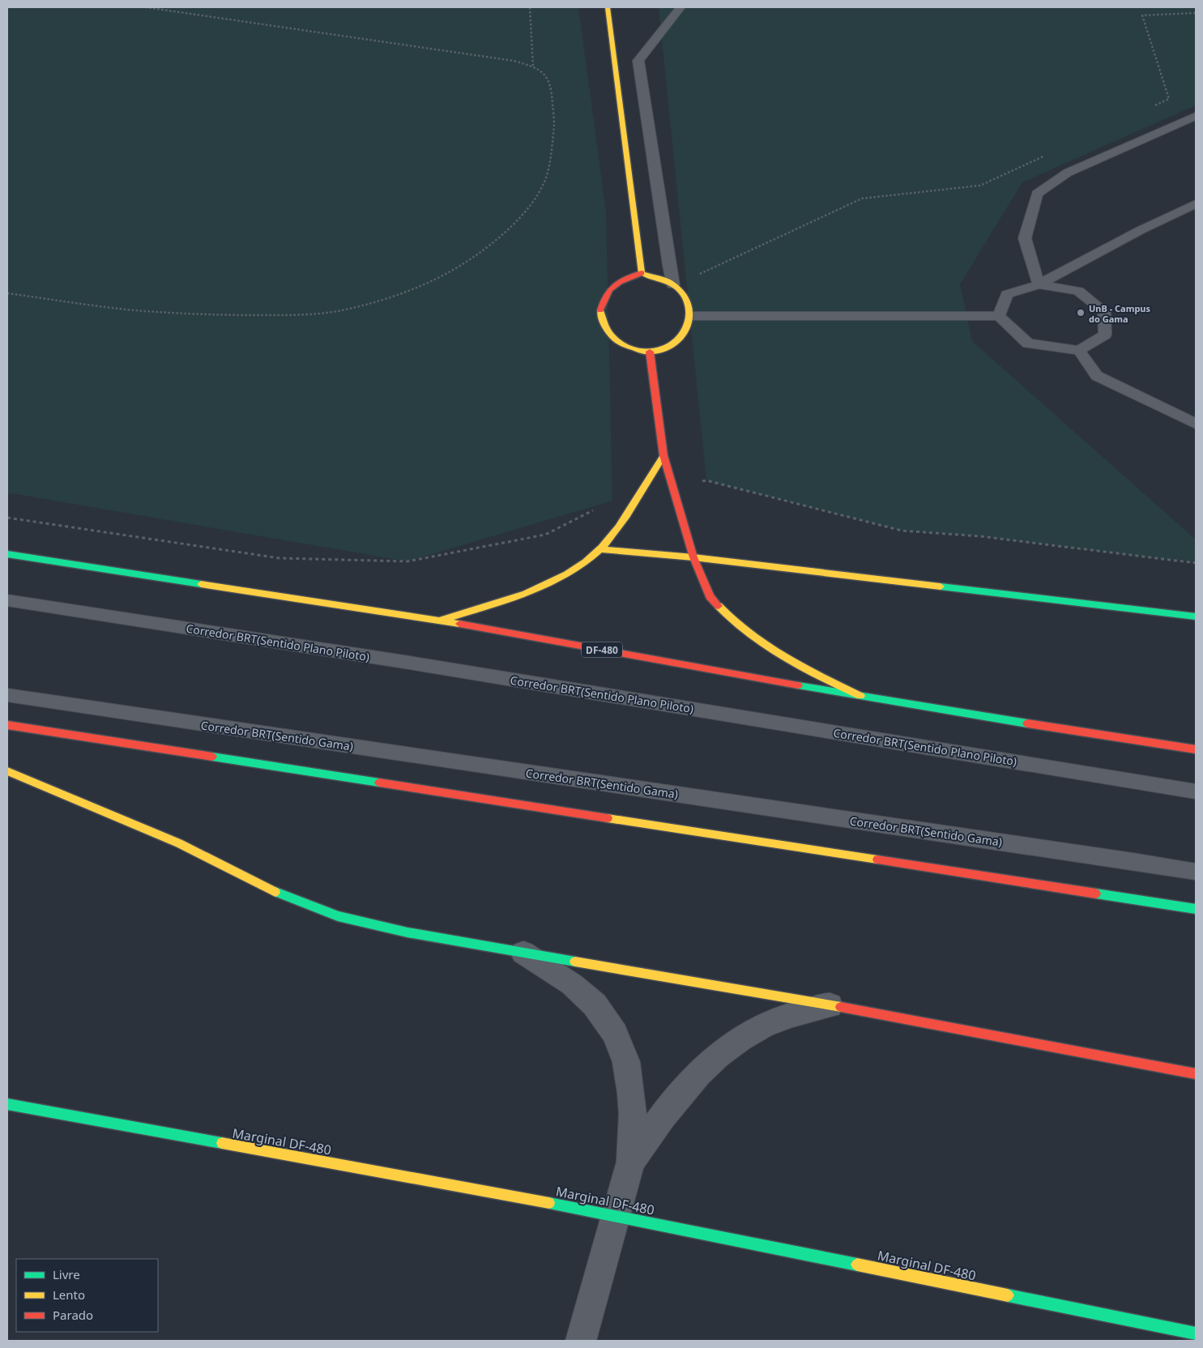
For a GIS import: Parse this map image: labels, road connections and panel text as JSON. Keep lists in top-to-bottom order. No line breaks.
{"streets":{"street":["DF-480","Marginal DF-480"],"lane":["Corredor BRT(Sentido Plano Piloto)","Corredor BRT(Sentido Gama)"]},"places":["UnB - Campus do Gama"],"legend":["Livre","Lento","Parado"]}
